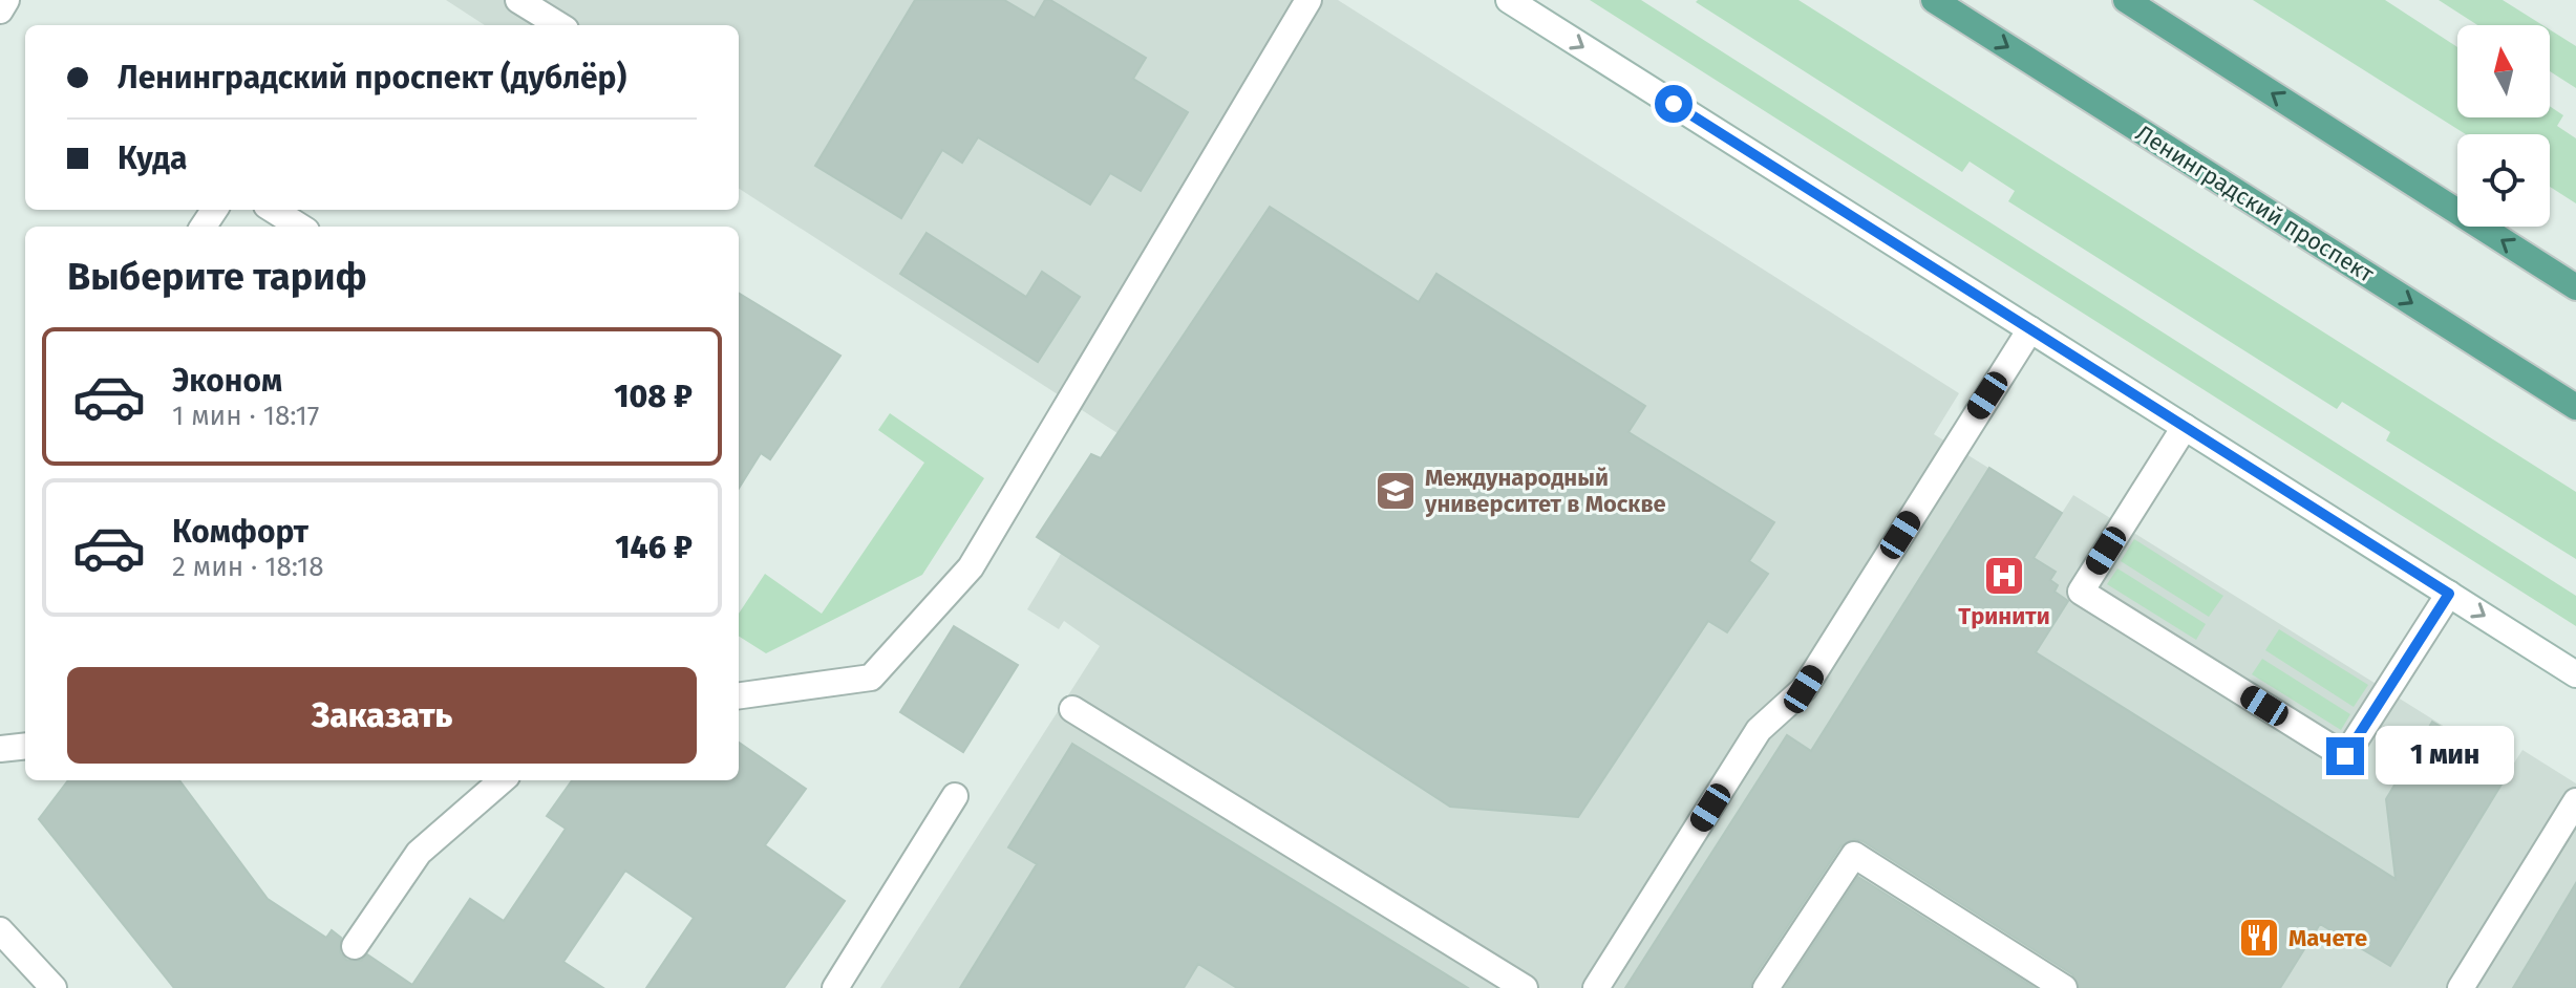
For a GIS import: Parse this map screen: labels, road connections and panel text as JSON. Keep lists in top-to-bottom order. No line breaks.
{"streets":{"main road":["Ленинградский проспект"]},"places":{"school or university":["Международный университет в Москве"],"hospital":["Тринити"],"restaurant":["Мачете"]},"north":"top","page":{"banner":["Ленинградский проспект (дублёр)","Куда"],"heading":"Выберите тариф","list":[{"name":"Эконом","note":"1 мин · 18:17","value":"108 ₽"},{"name":"Комфорт","note":"2 мин · 18:18","value":"146 ₽"}],"buttons":"Заказать","bubble":"1 мин"}}
